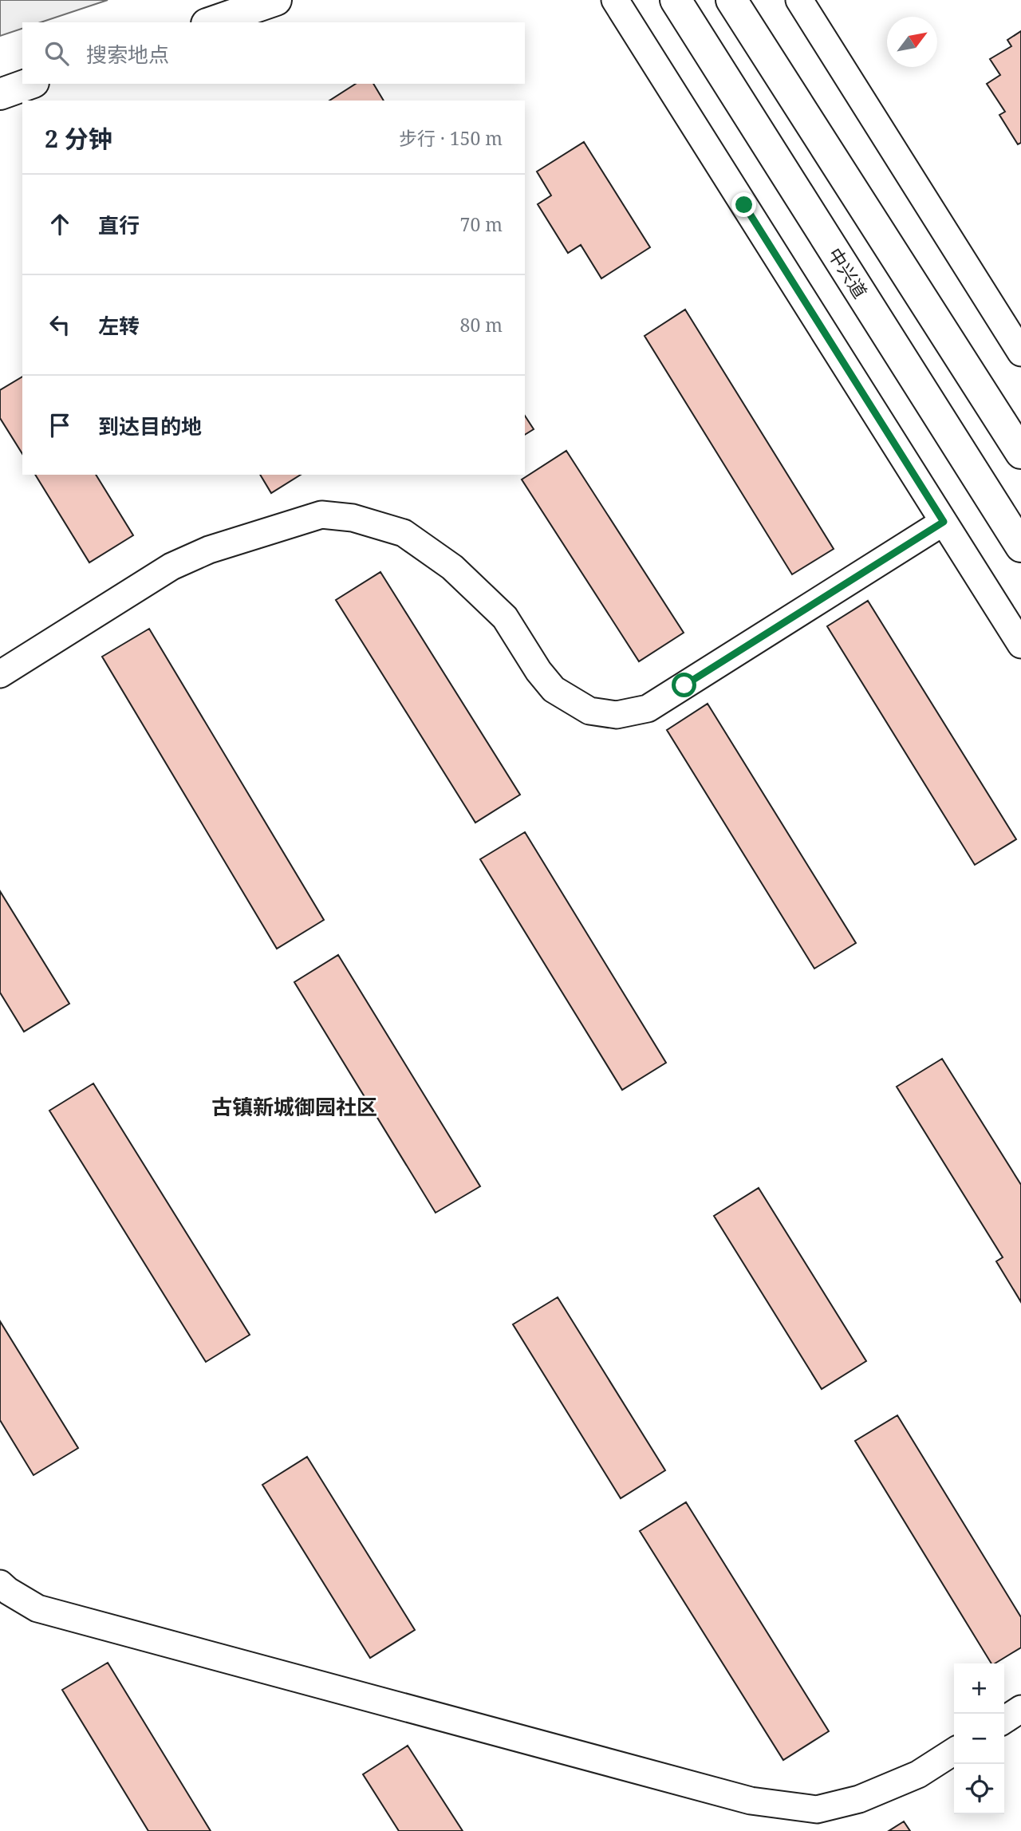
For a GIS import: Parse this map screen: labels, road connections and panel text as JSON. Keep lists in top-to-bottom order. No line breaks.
{"streets":{"main road":["中兴道"]},"districts":["古镇新城御园社区"],"north":"top right","page":{"search":"搜索地点","heading":["2 分钟","步行 · 150 m"],"list":[["直行","70 m"],["左转","80 m"],"到达目的地"],"map_buttons":["+","−"]}}
